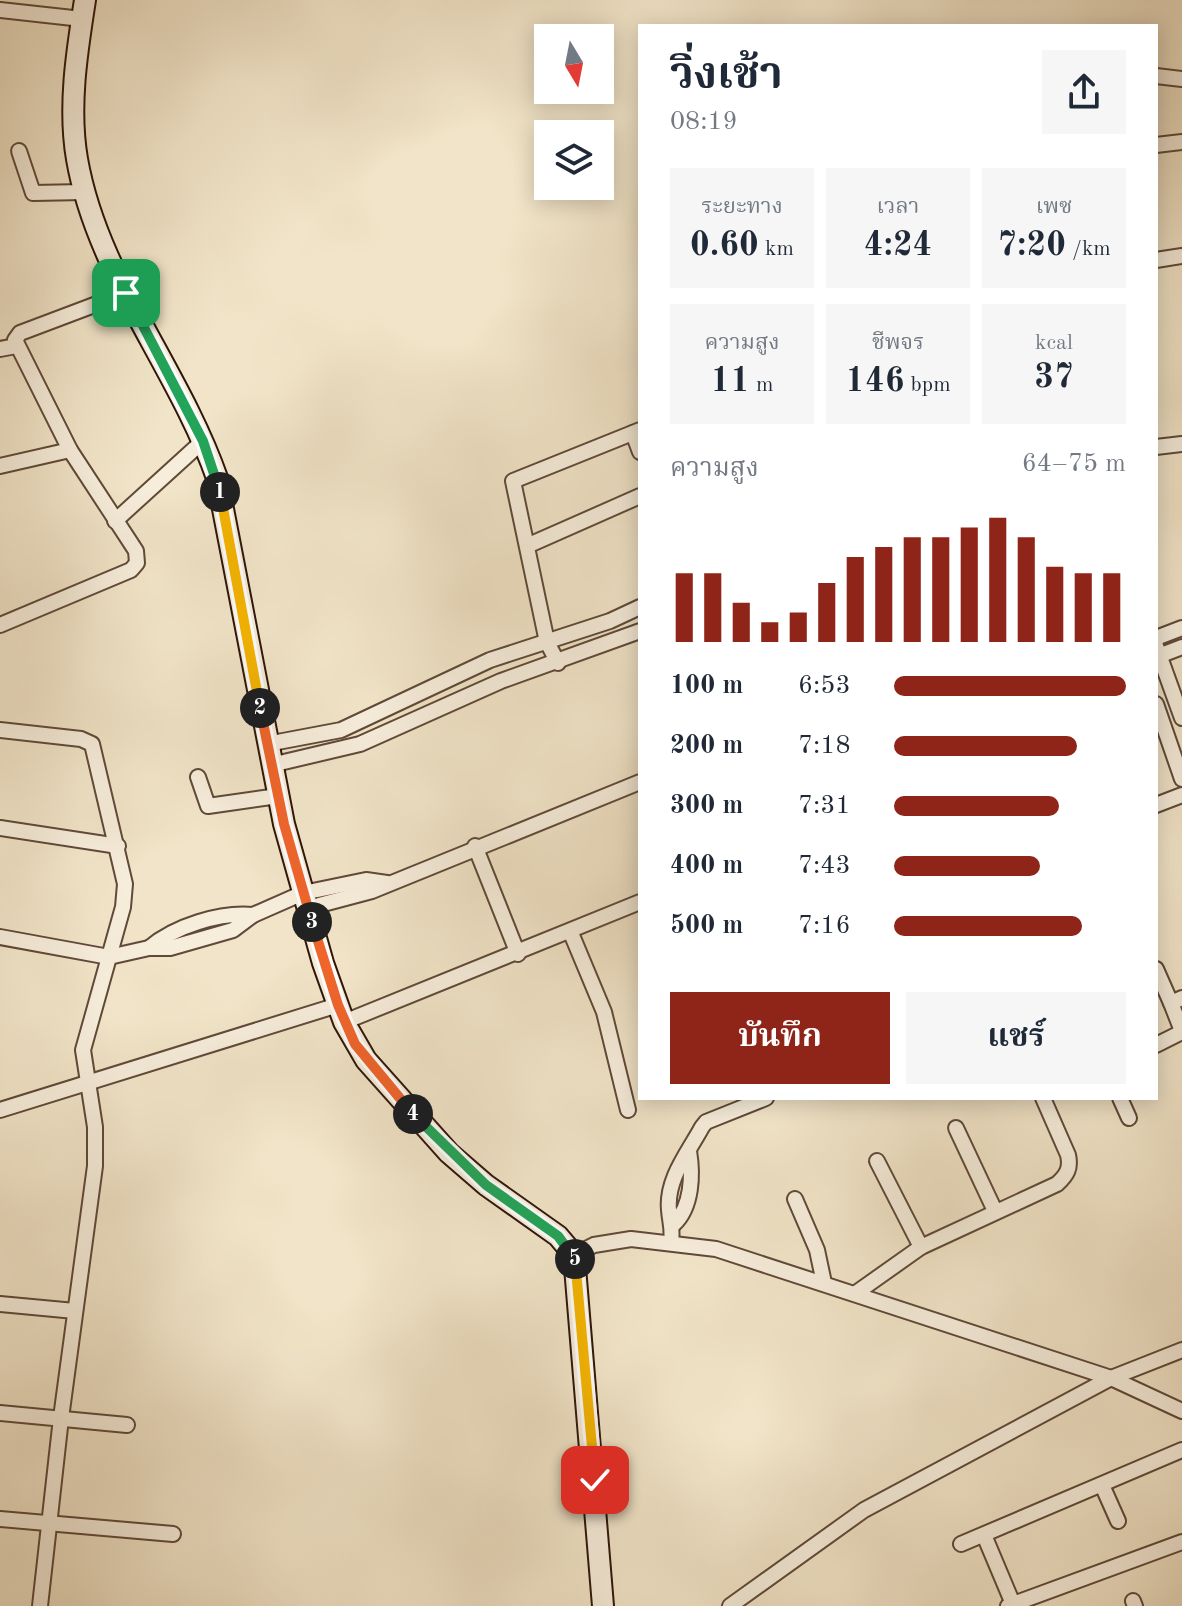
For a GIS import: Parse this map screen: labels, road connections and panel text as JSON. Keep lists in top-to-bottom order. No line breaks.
{"north":"bottom","page":{"heading":["วิ่งเช้า","08:19"],"stats":[["ระยะทาง","0.60 km"],["เวลา","4:24"],["เพซ","7:20 /km"],["ความสูง","11 m"],["ชีพจร","146 bpm"],["kcal","37"]],"chart":["ความสูง","64–75 m"],"pins":["1","2","3","4","5"],"list":[{"name":"100 m","note":"6:53"},{"name":"200 m","note":"7:18"},{"name":"300 m","note":"7:31"},{"name":"400 m","note":"7:43"},{"name":"500 m","note":"7:16"}],"buttons":["บันทึก","แชร์"]}}
